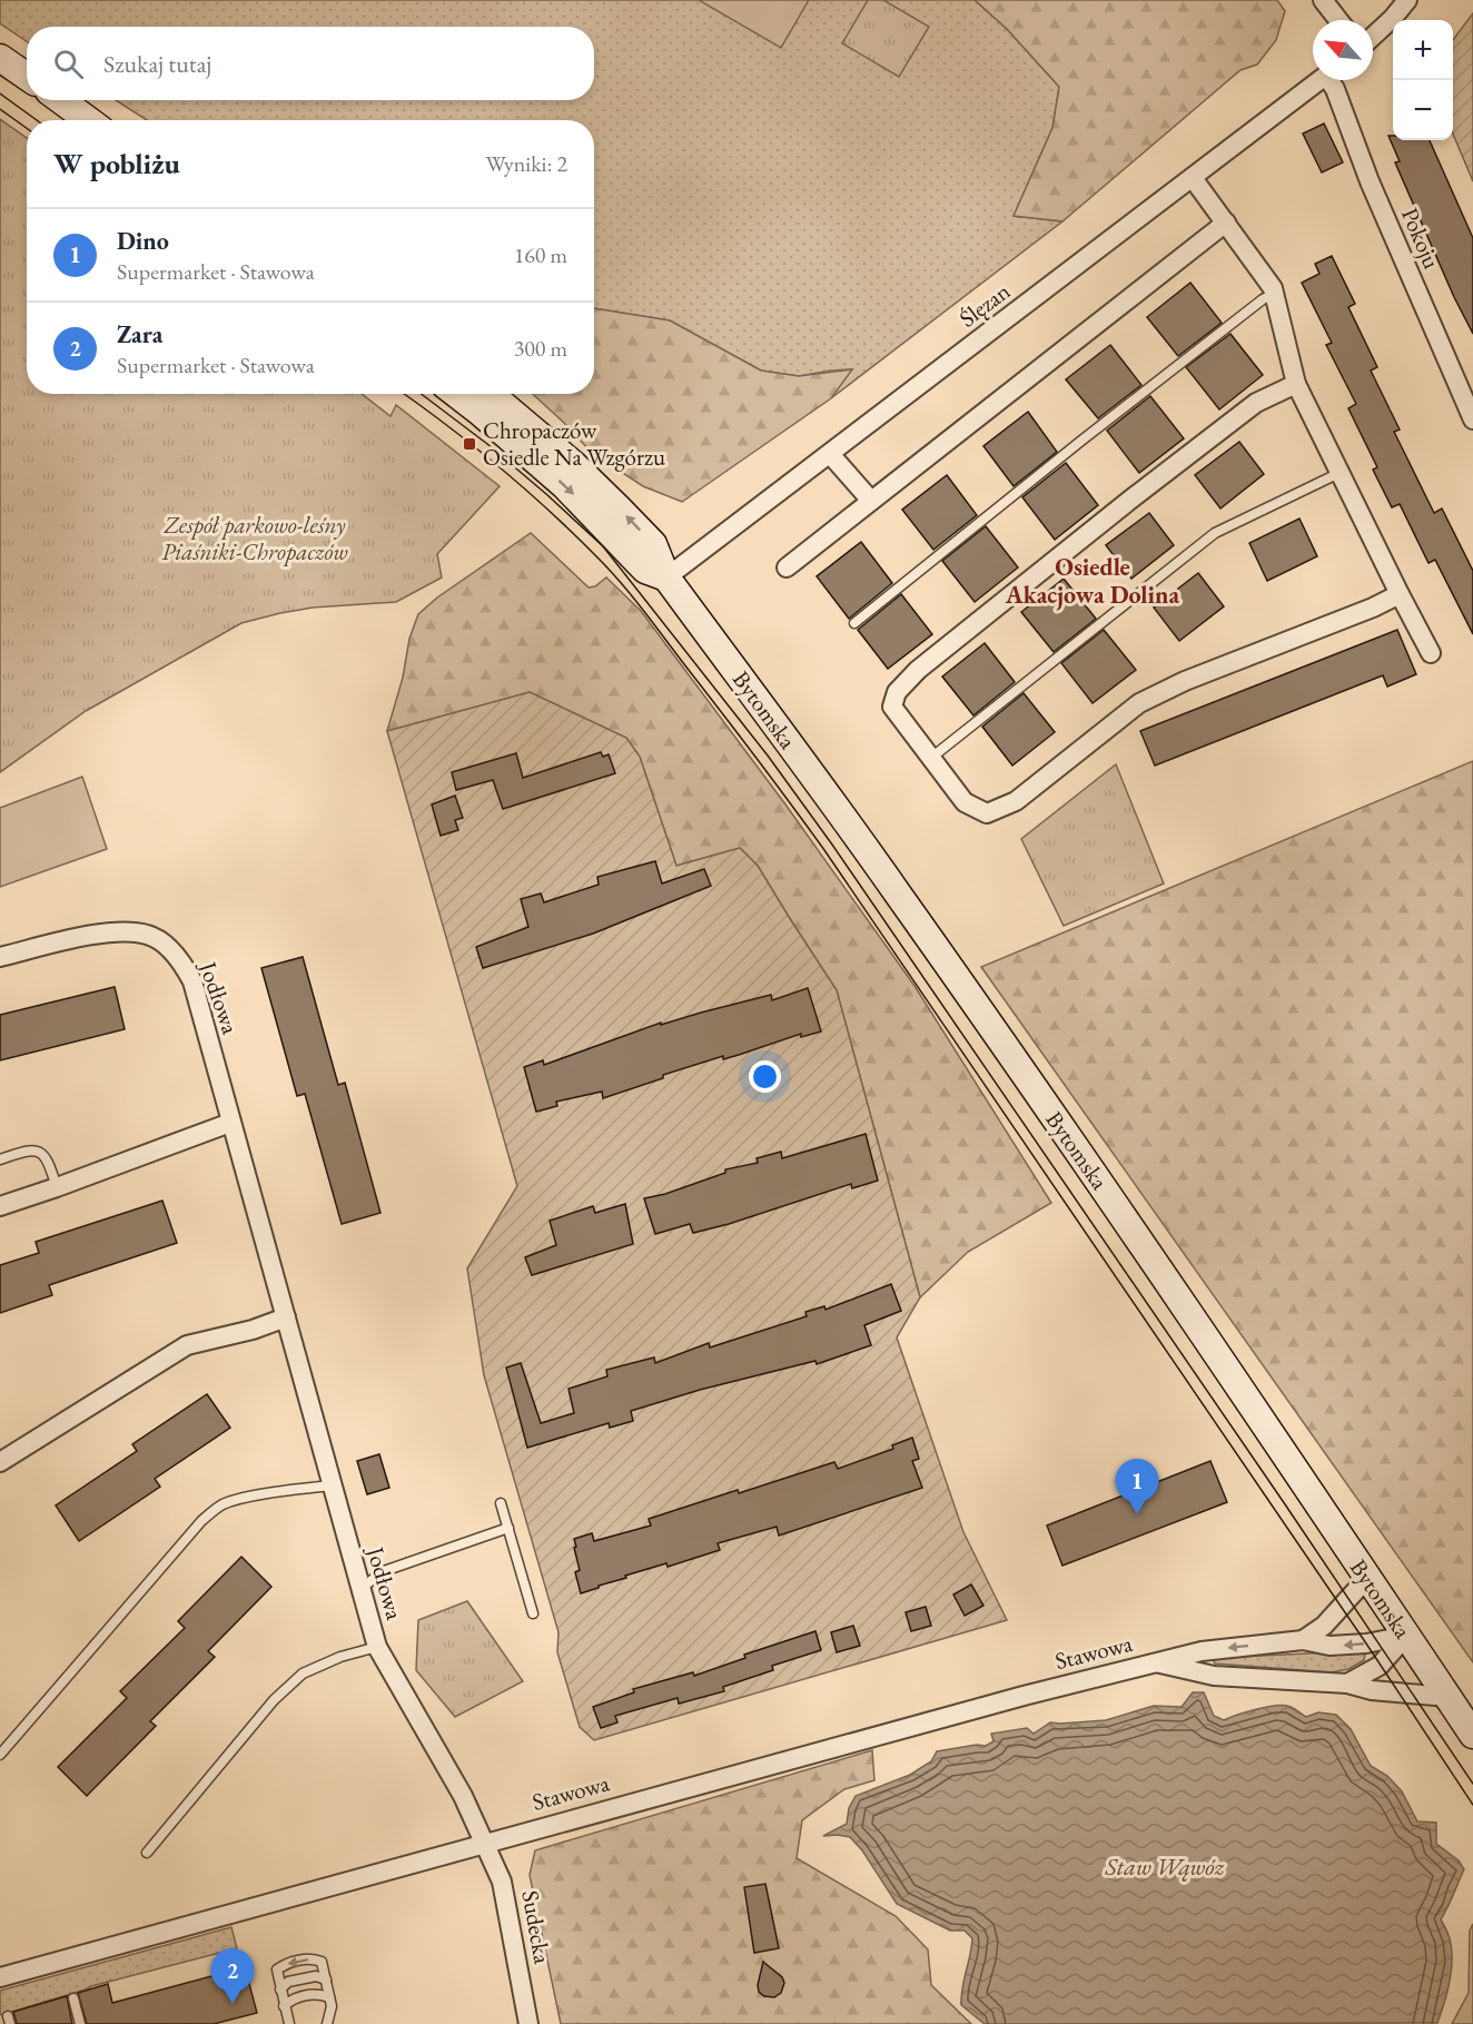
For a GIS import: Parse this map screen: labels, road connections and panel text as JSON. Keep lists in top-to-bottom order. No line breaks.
{"streets":{"main road":["Bytomska"],"street":["Pokoju","Ślęzan","Jodłowa","Stawowa","Sudecka"]},"crossings":[["Ślęzan","Bytomska"],["Bytomska","Stawowa"],["Jodłowa","Stawowa"],["Jodłowa","Sudecka"],["Stawowa","Sudecka"]],"districts":["Osiedle Akacjowa Dolina"],"water":["Staw Wąwóz"],"parks":["Zespół parkowo-leśny Piaśniki-Chropaczów"],"places":{"transit":["Chropaczów Osiedle Na Wzgórzu"]},"north":"top left","page":{"map_buttons":["+","−"],"search":"Szukaj tutaj","heading":["W pobliżu","Wyniki: 2"],"list":[{"mark":"1","name":"Dino","note":"Supermarket · Stawowa","value":"160 m"},{"mark":"2","name":"Zara","note":"Supermarket · Stawowa","value":"300 m"}],"pins":["1","2"]}}
